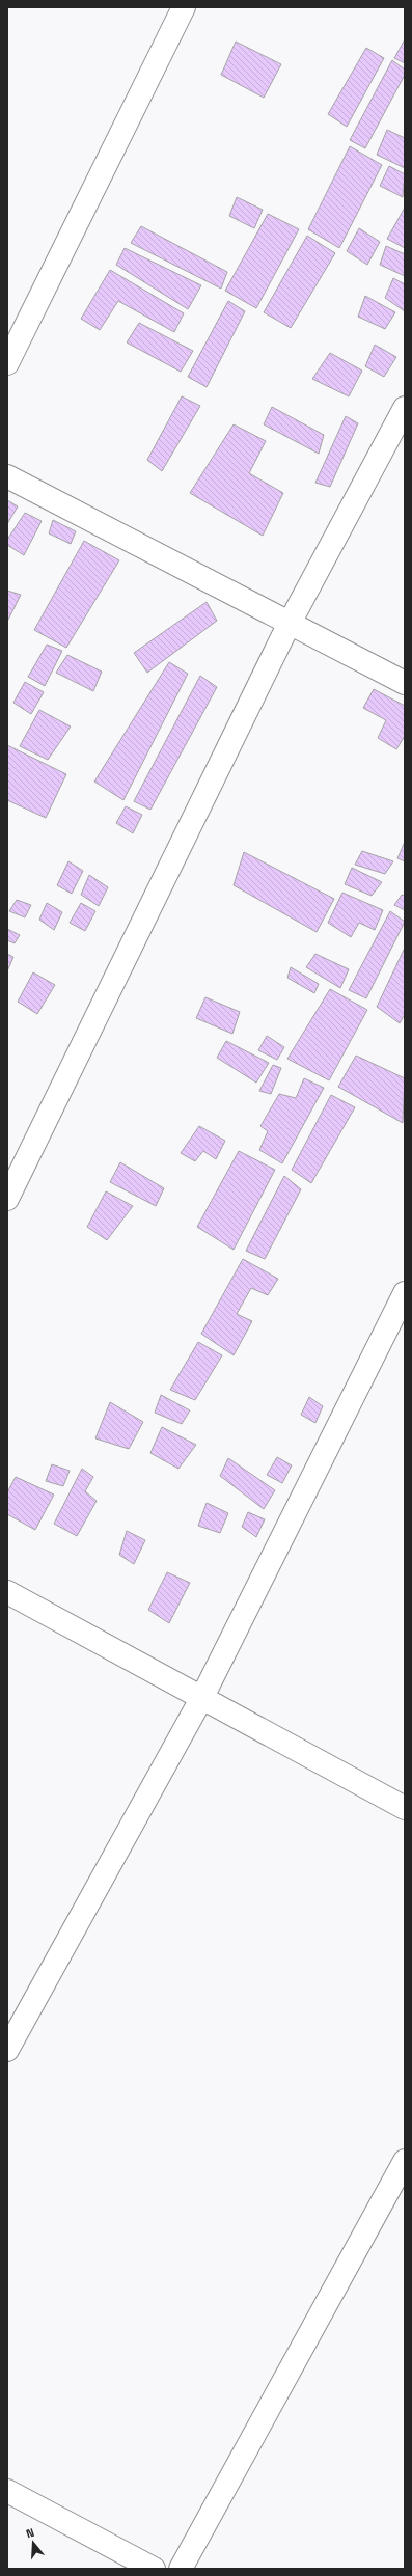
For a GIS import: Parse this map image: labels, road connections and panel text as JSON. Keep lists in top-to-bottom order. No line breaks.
{"north":"top"}
